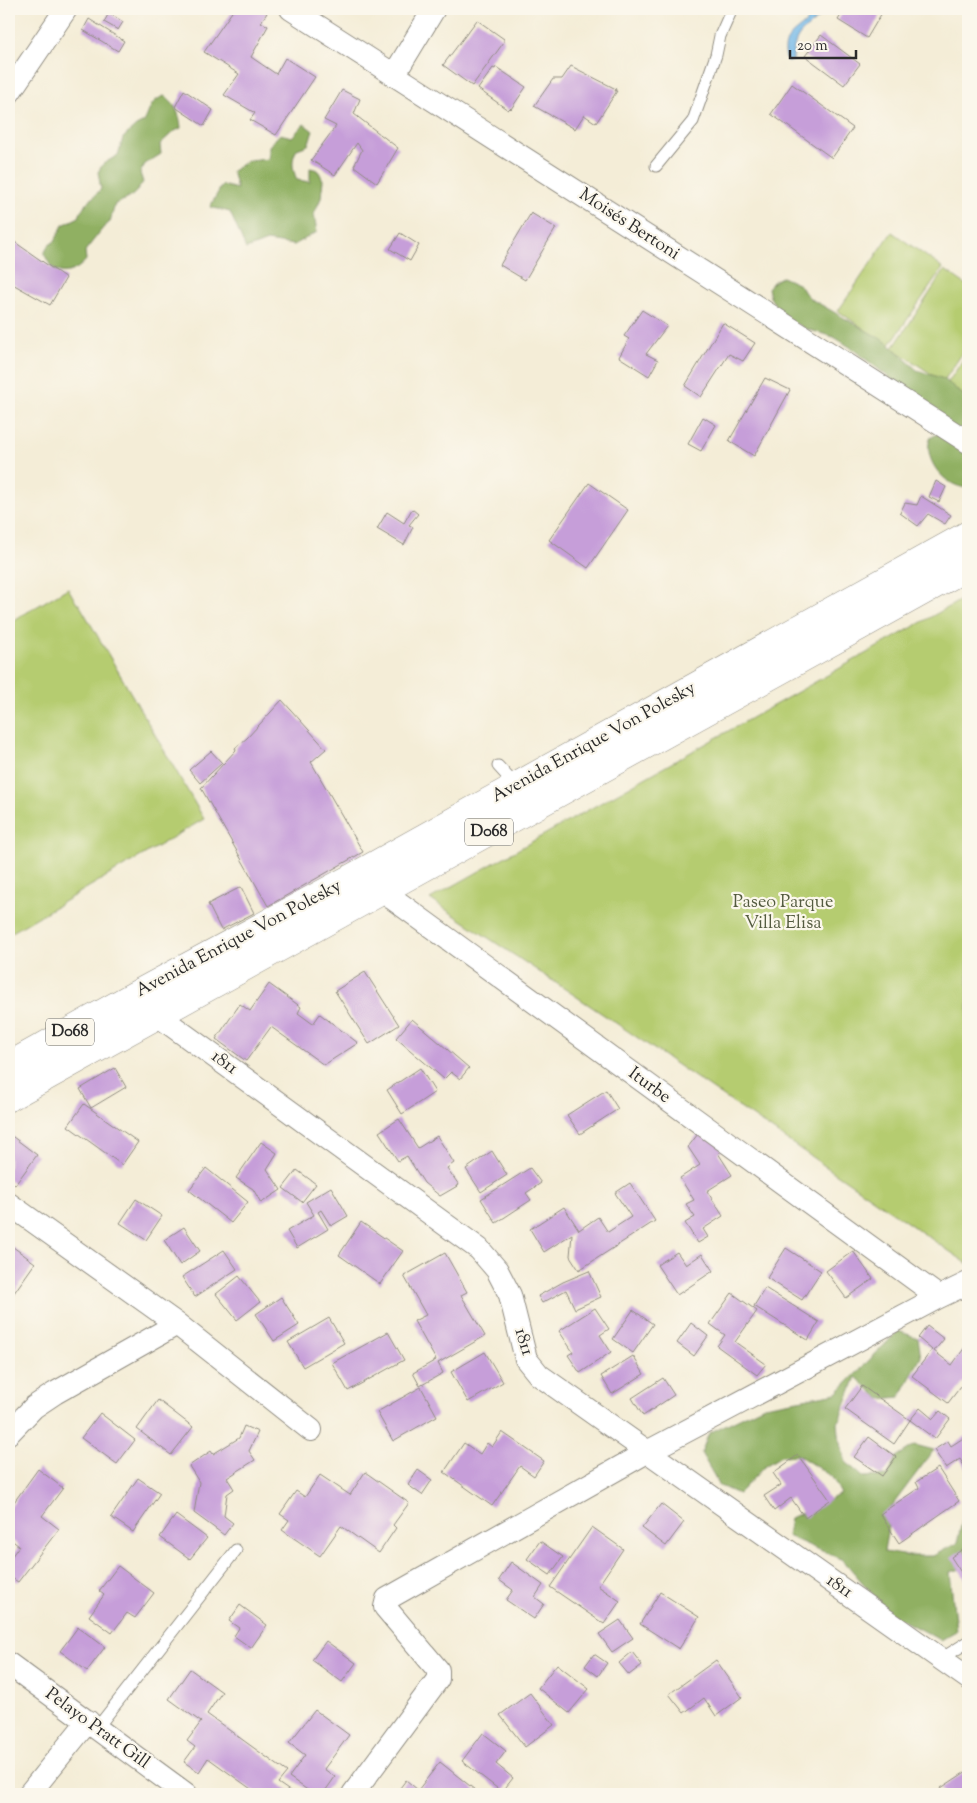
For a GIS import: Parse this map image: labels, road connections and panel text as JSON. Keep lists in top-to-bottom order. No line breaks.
{"streets":{"main road":["Avenida Enrique Von Polesky","D068"],"street":["Moisés Bertoni","1811","Iturbe","Pelayo Pratt Gill"]},"crossings":[["Avenida Enrique Von Polesky","1811"],["Avenida Enrique Von Polesky","Iturbe"]],"parks":["Paseo Parque Villa Elisa"],"scale_bar":"20 m"}
